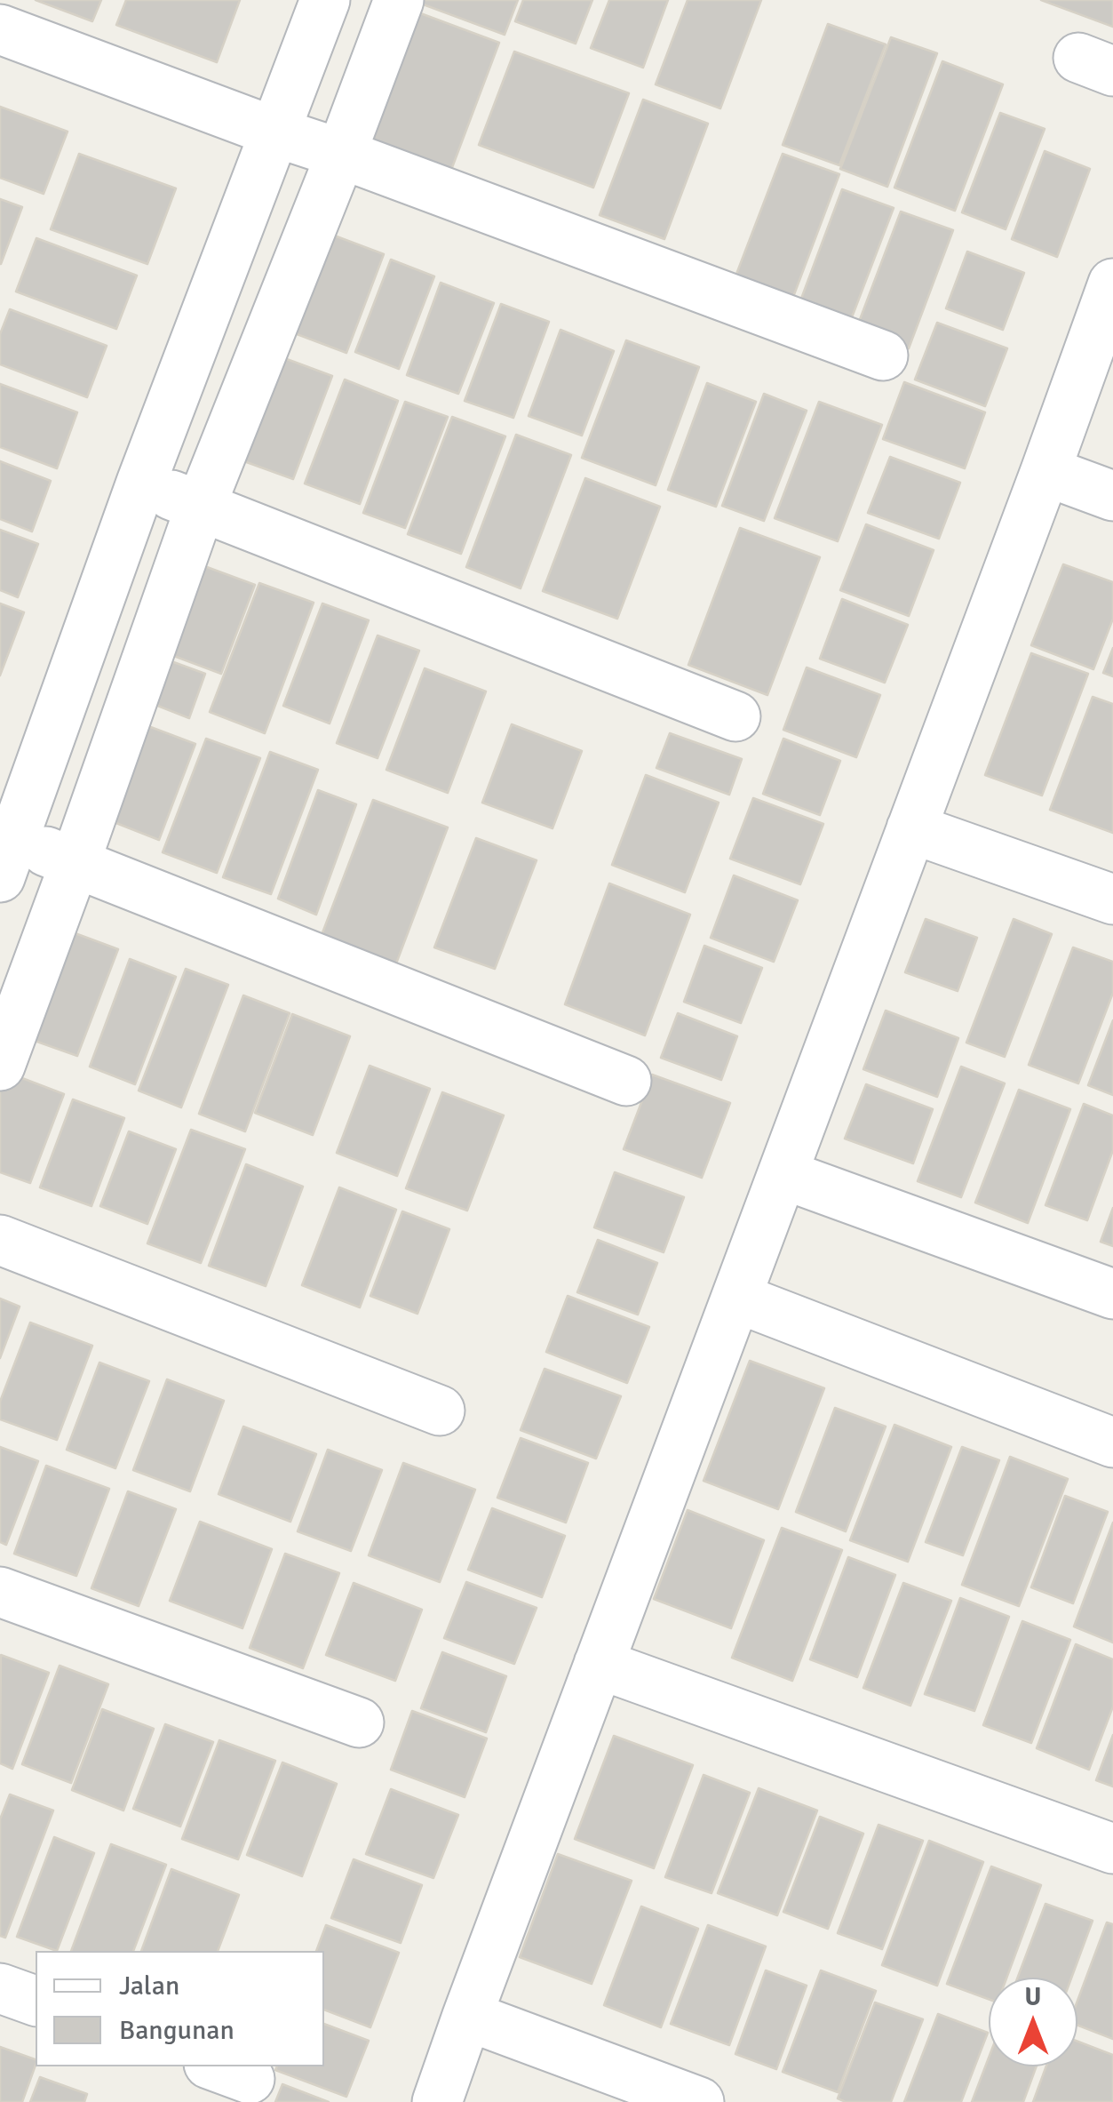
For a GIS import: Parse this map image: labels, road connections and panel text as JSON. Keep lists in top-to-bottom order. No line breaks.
{"legend":["Jalan","Bangunan"],"north":"top"}
